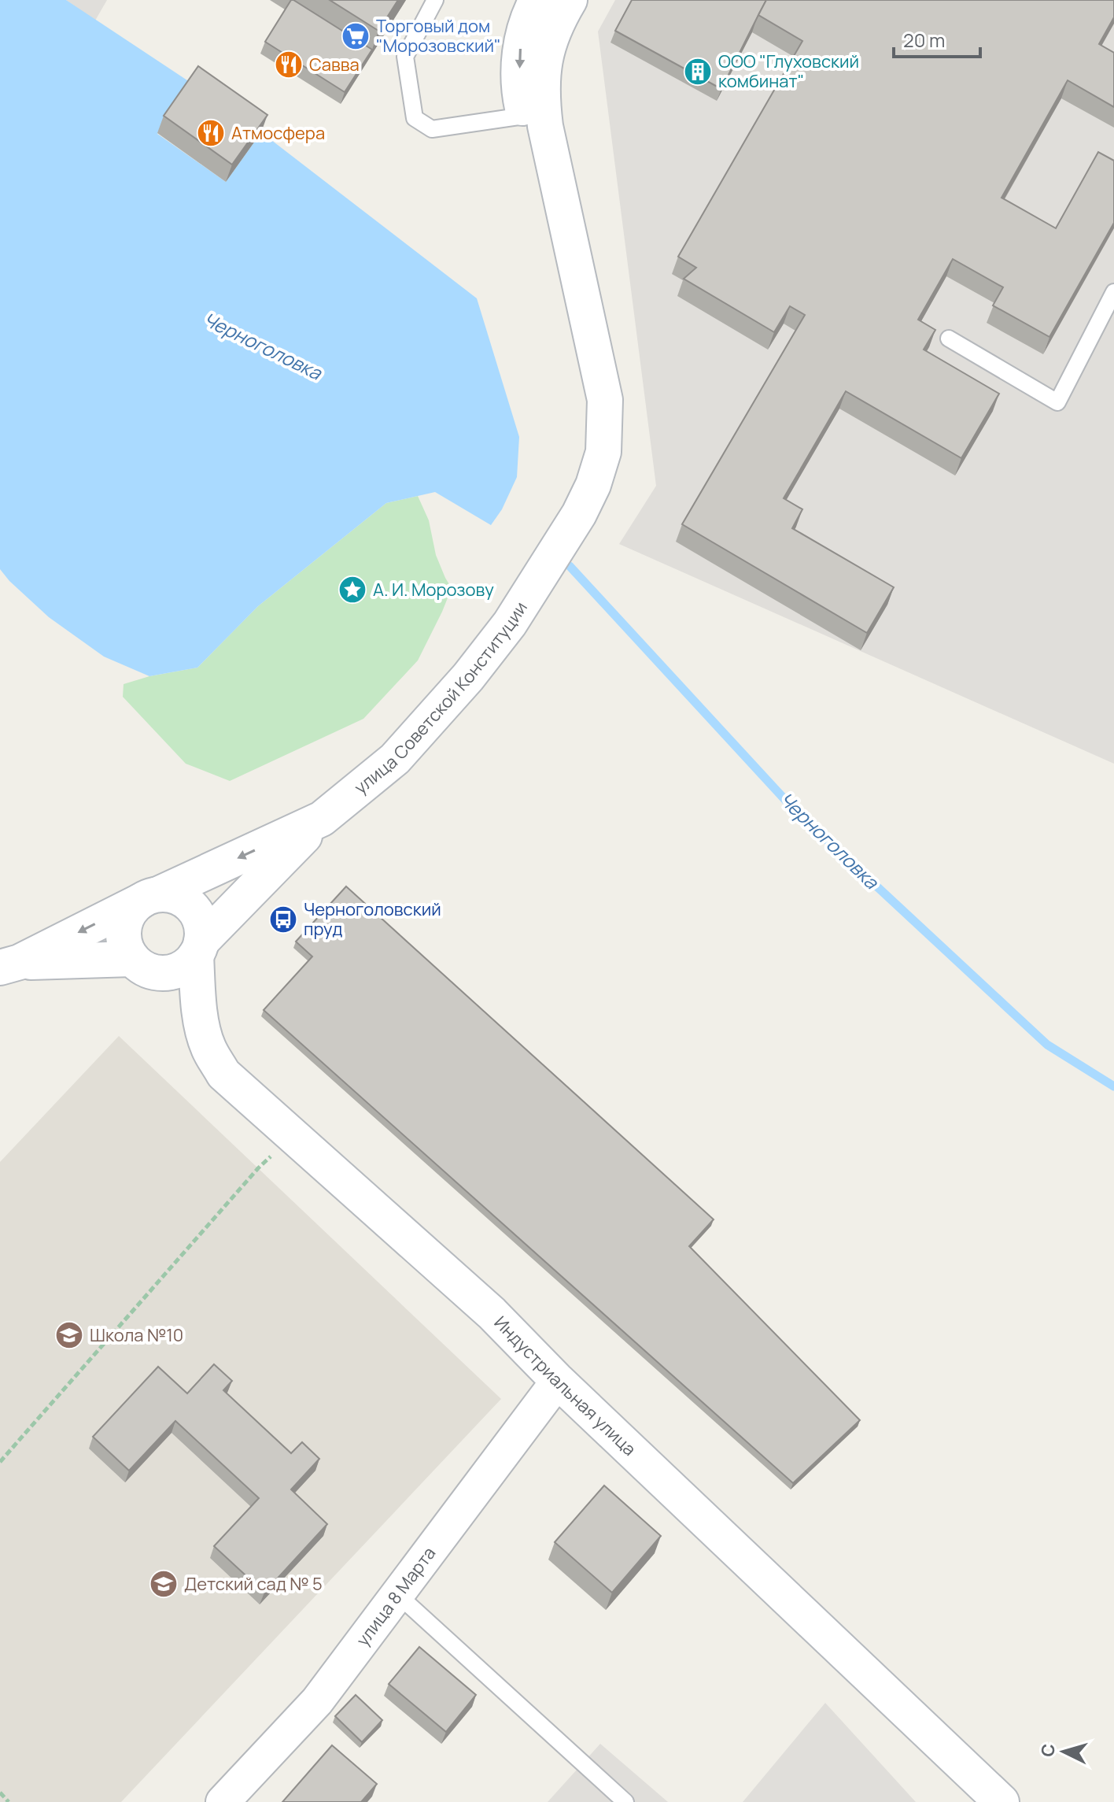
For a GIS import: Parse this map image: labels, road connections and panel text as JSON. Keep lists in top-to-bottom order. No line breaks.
{"streets":{"street":["улица Советской Конституции","Индустриальная улица","улица 8 Марта"]},"crossings":[["улица Советской Конституции","Индустриальная улица"],["Индустриальная улица","улица 8 Марта"]],"water":["Черноголовка"],"places":{"supermarket":["Торговый дом \"Морозовский\""],"restaurant":["Савва","Атмосфера"],"building":["ООО \"Глуховский комбинат\""],"place":["А. И. Морозову"],"bus stop":["Черноголовский пруд"],"school or university":["Школа №10","Детский сад № 5"]},"scale_bar":"20 m","north":"left"}
